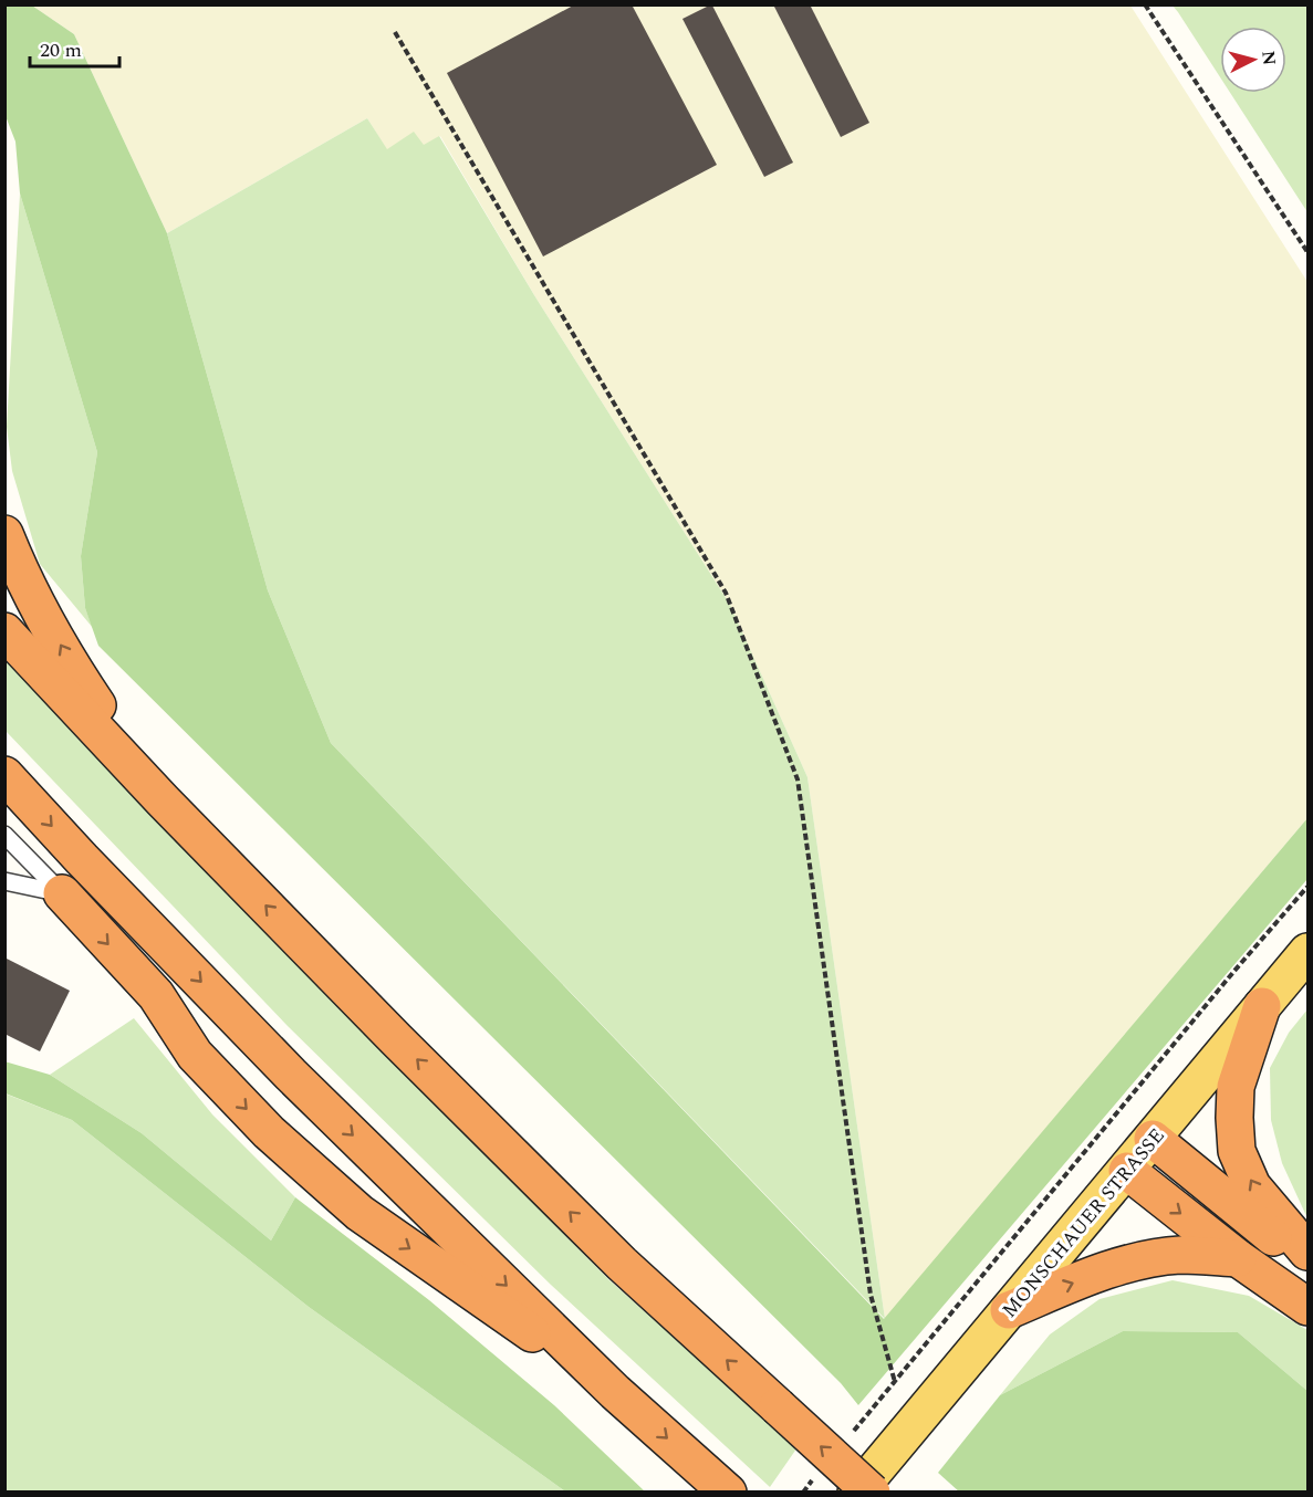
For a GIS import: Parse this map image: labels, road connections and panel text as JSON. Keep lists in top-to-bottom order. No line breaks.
{"streets":{"main road":["MONSCHAUER STRASSE"]},"scale_bar":"20 m","north":"right"}
